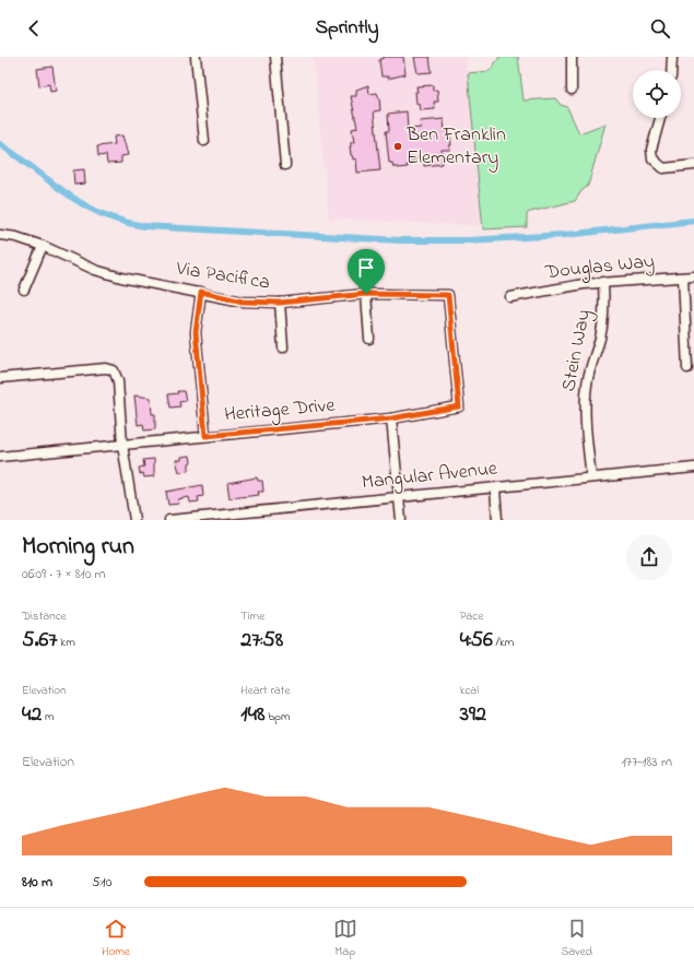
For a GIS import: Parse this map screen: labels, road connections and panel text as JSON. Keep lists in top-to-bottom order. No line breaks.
{"streets":{"street":["Douglas Way","Via Pacifica","Stein Way","Heritage Drive","Mangular Avenue"]},"crossings":[["Douglas Way","Stein Way"],["Via Pacifica","Heritage Drive"],["Stein Way","Mangular Avenue"]],"places":["Ben Franklin Elementary"],"page":{"header":"Sprintly","heading":["Morning run","06:09 · 7 × 810 m"],"stats":[["Distance","5.67 km"],["Time","27:58"],["Pace","4:56 /km"],["Elevation","42 m"],["Heart rate","148 bpm"],["kcal","392"]],"chart":["Elevation","177–183 m"],"list":[{"name":"810 m","note":"5:10"}],"tabs":["Home","Map","Saved"]}}
